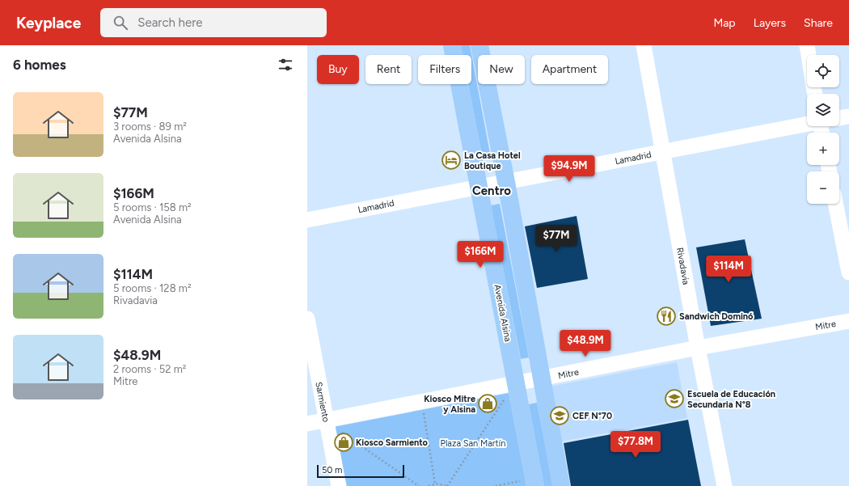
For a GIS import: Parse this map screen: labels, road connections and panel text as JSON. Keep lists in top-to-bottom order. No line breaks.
{"streets":{"main road":["Avenida Alsina"],"street":["Lamadrid","Rivadavia","Mitre","Sarmiento"]},"crossings":[["Lamadrid","Rivadavia"],["Lamadrid","Avenida Alsina"],["Rivadavia","Mitre"],["Avenida Alsina","Mitre"],["Mitre","Sarmiento"]],"districts":["Centro"],"parks":["Plaza San Martín"],"places":{"hotel":["La Casa Hotel Boutique"],"restaurant":["Sandwich Dominó"],"school or university":["Escuela de Educación Secundaria N°8","CEF N°70"],"shop":["Kiosco Mitre y Alsina","Kiosco Sarmiento"]},"scale_bar":"50 m","page":{"header":"Keyplace","search":"Search here","nav":["Map","Layers","Share"],"heading":"6 homes","map_buttons":["+","−"],"chip":["Buy","Rent","Filters","New","Apartment"],"list":[{"name":"$77M","note":"3 rooms · 89 m² · Avenida Alsina"},{"name":"$166M","note":"5 rooms · 158 m² · Avenida Alsina"},{"name":"$114M","note":"5 rooms · 128 m² · Rivadavia"},{"name":"$48.9M","note":"2 rooms · 52 m² · Mitre"}],"price":["$94.9M","$77M","$166M","$114M","$48.9M","$77.8M"],"scale":"50 m"}}
